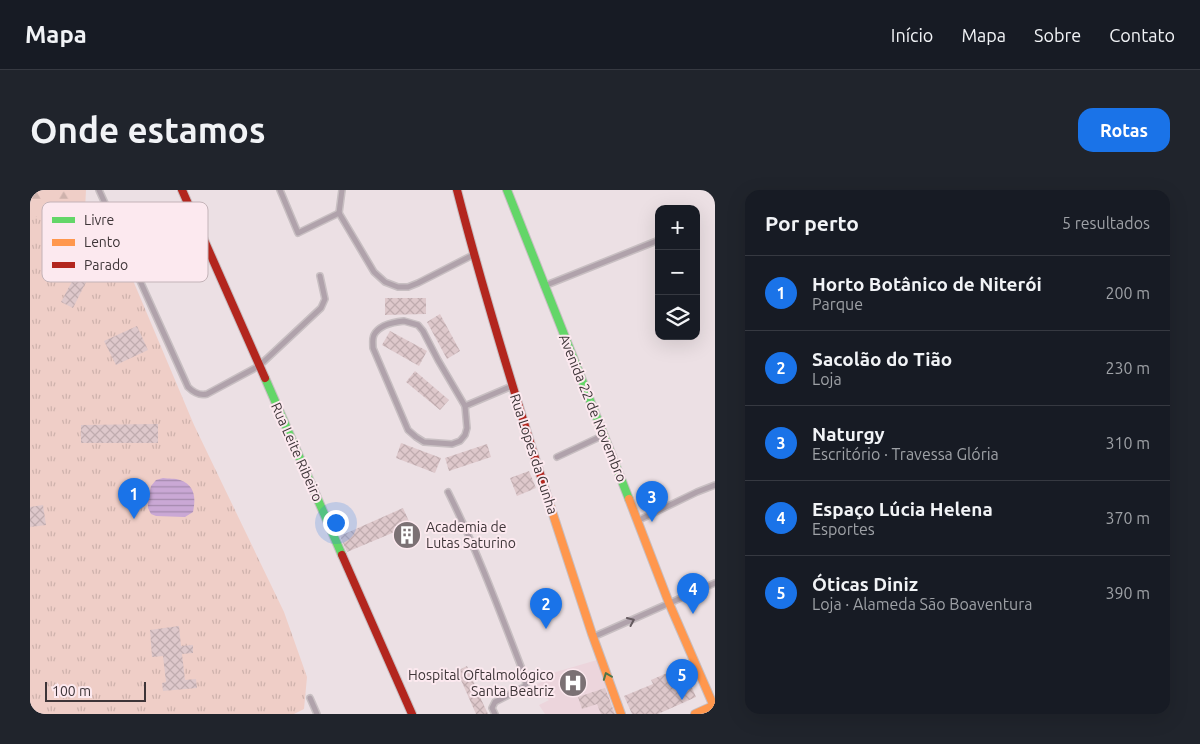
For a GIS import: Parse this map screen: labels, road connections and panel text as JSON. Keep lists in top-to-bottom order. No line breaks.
{"streets":{"main road":["Avenida 22 de Novembro","Rua Leite Ribeiro","Rua Lopes da Cunha"]},"places":{"building":["Academia de Lutas Saturino"],"hospital":["Hospital Oftalmológico Santa Beatriz"]},"legend":["Livre","Lento","Parado"],"scale_bar":"100 m","page":{"header":"Mapa","nav":["Início","Mapa","Sobre","Contato"],"buttons":"Rotas","title":"Onde estamos","heading":["Por perto","5 resultados"],"map_buttons":["+","−"],"list":[{"mark":"1","name":"Horto Botânico de Niterói","note":"Parque","value":"200 m"},{"mark":"2","name":"Sacolão do Tião","note":"Loja","value":"230 m"},{"mark":"3","name":"Naturgy","note":"Escritório · Travessa Glória","value":"310 m"},{"mark":"4","name":"Espaço Lúcia Helena","note":"Esportes","value":"370 m"},{"mark":"5","name":"Óticas Diniz","note":"Loja · Alameda São Boaventura","value":"390 m"}],"pins":["1","3","4","2","5"],"scale":"100 m"}}
